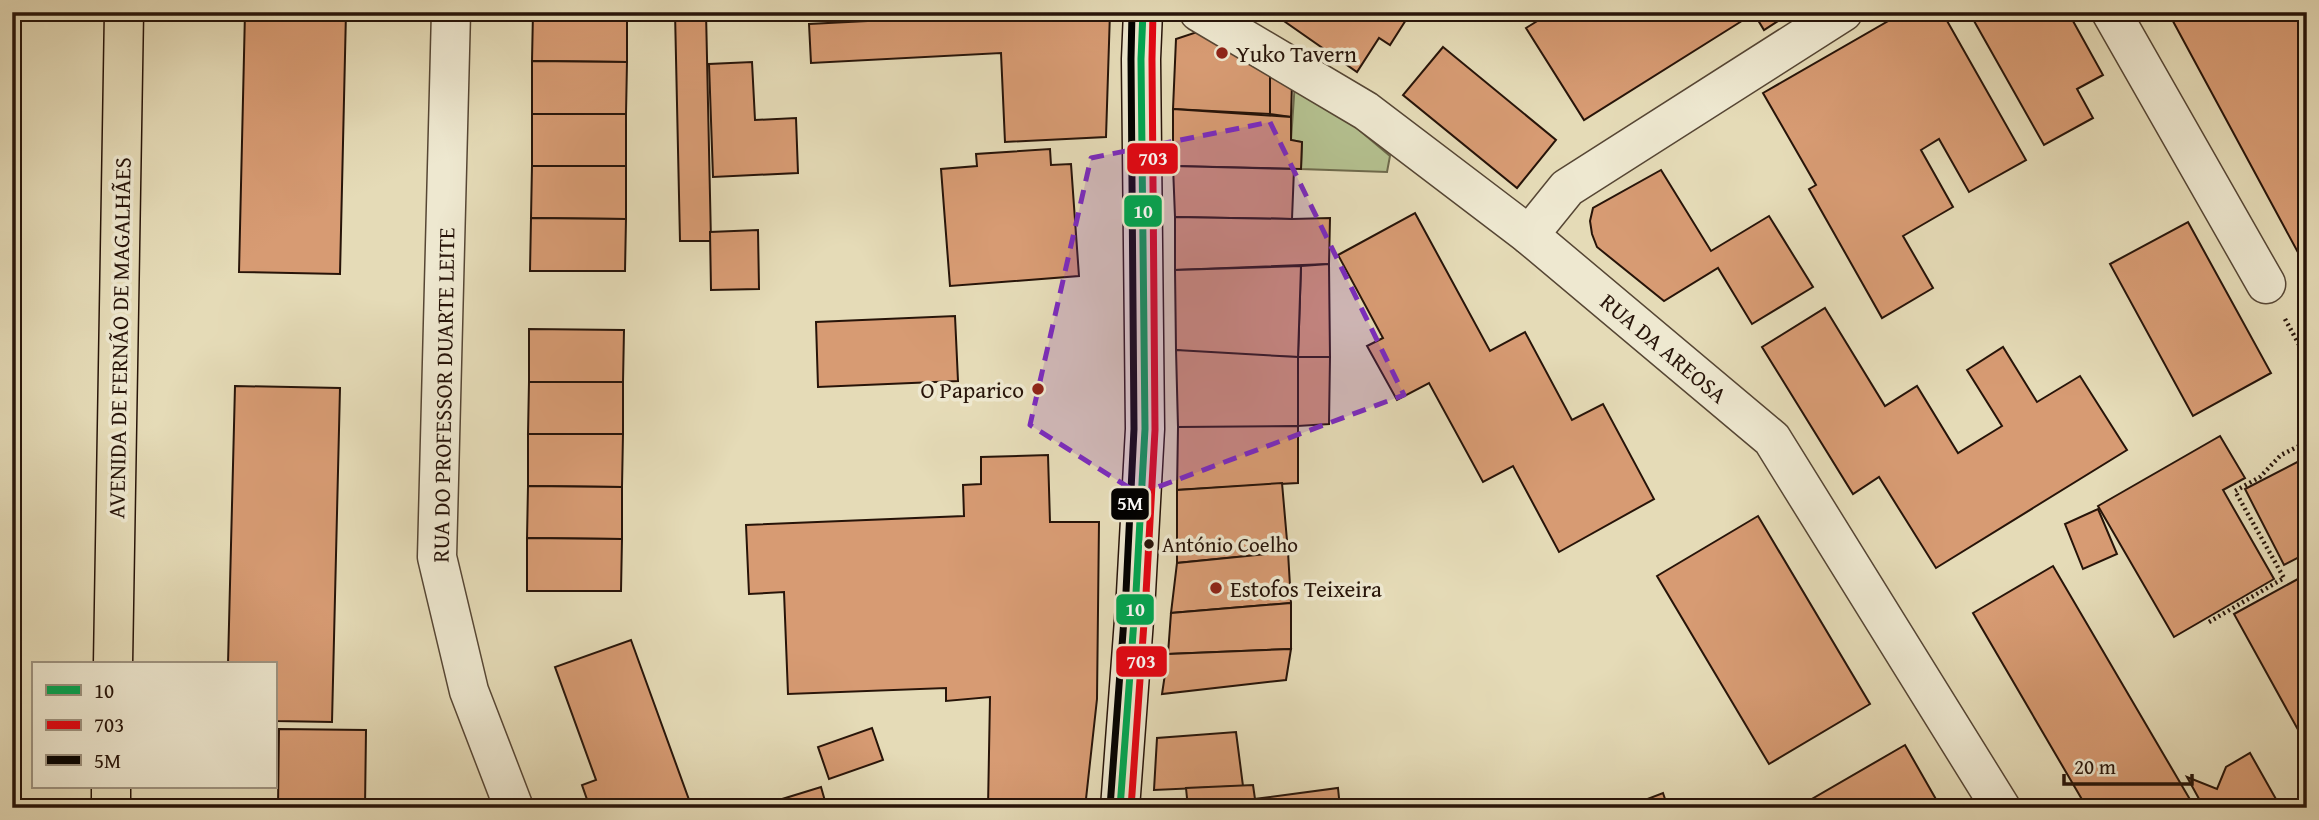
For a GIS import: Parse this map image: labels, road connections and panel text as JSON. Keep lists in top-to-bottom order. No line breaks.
{"streets":{"main road":["AVENIDA DE FERNÃO DE MAGALHÃES"],"street":["RUA DA AREOSA","RUA DO PROFESSOR DUARTE LEITE"]},"places":["Yuko Tavern","O Paparico","António Coelho","Estofos Teixeira"],"lines":["transit line 10","transit line 703","transit line 5M"],"legend":["10","703","5M"],"scale_bar":"20 m"}
